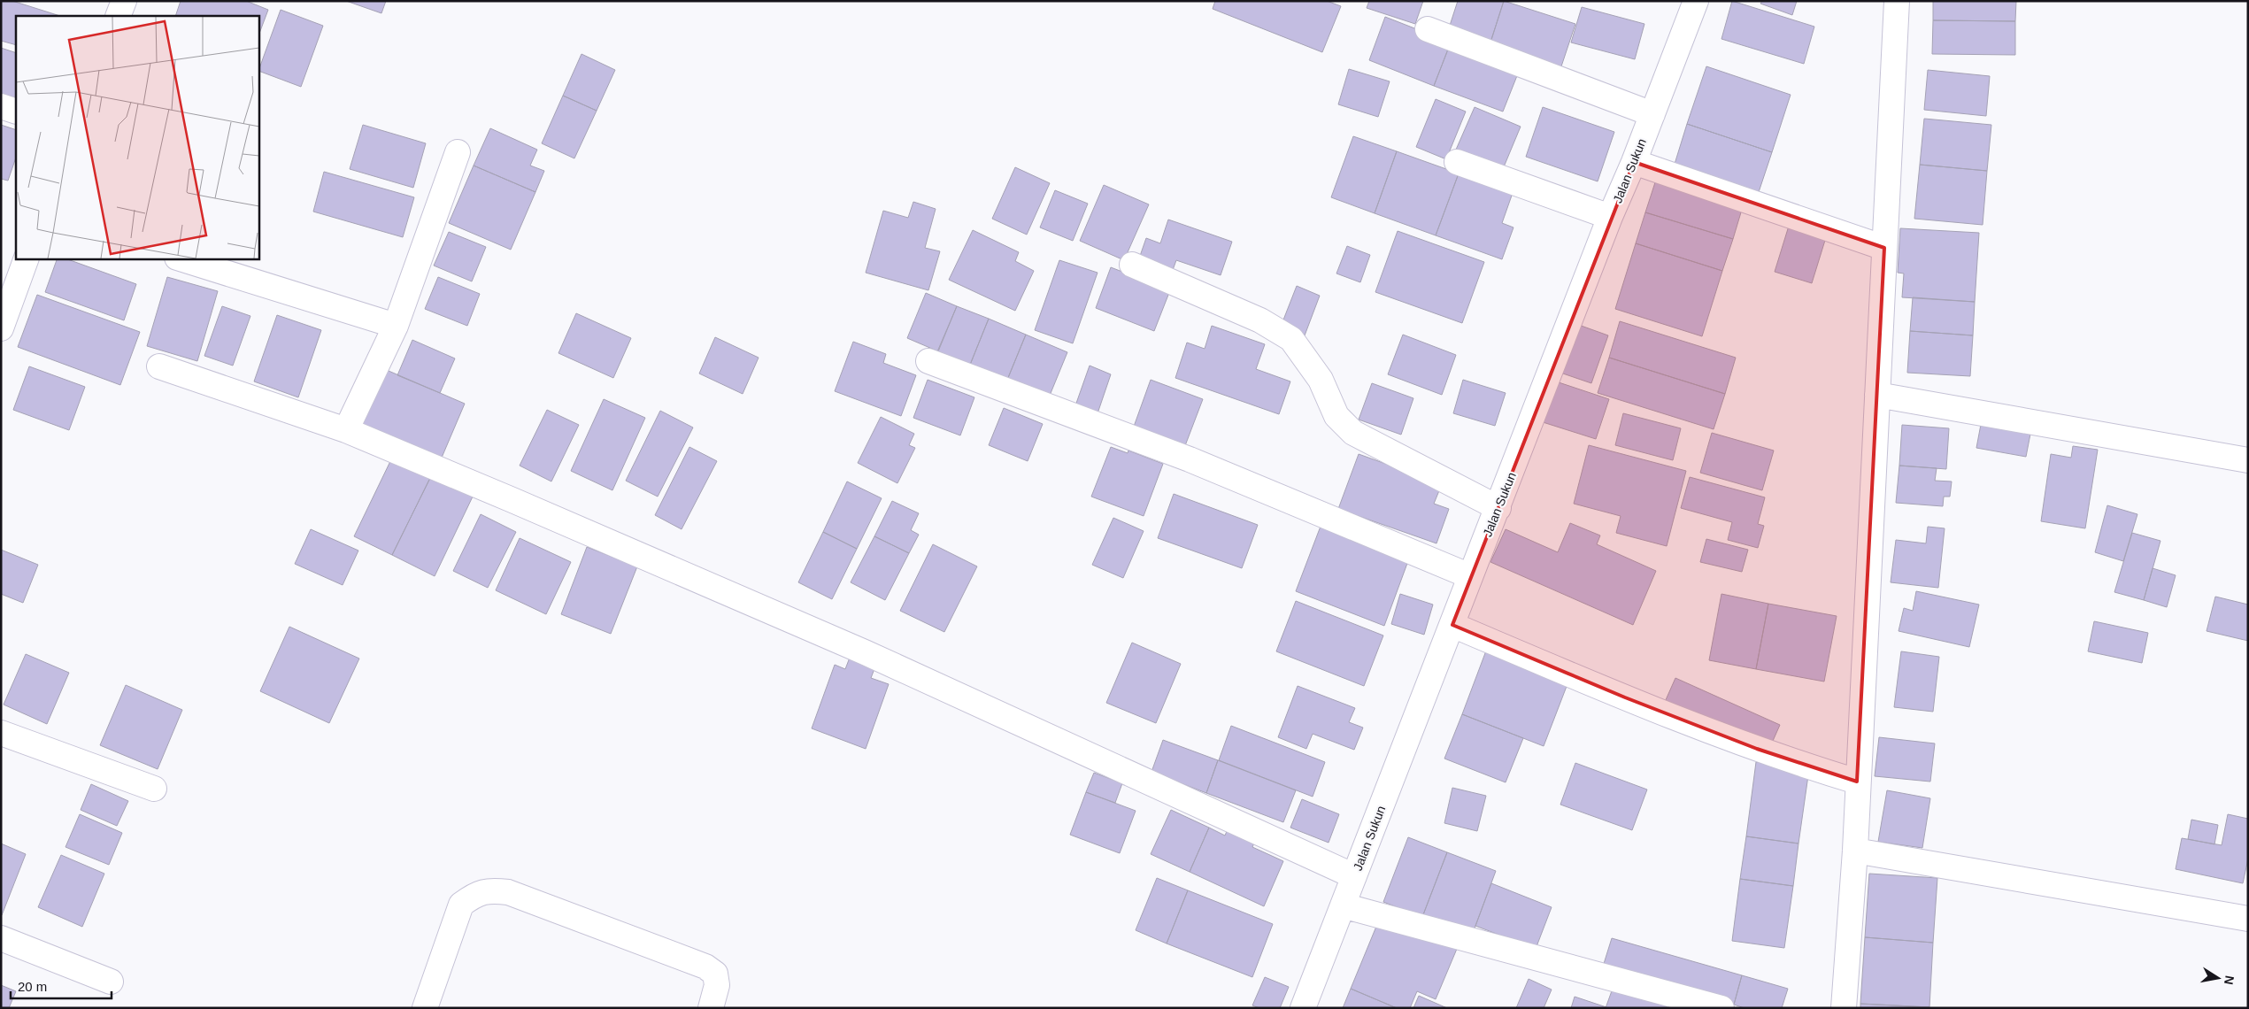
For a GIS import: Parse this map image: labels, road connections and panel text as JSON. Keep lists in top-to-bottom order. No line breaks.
{"streets":{"street":["Jalan Sukun"]},"scale_bar":"20 m","north":"right"}
